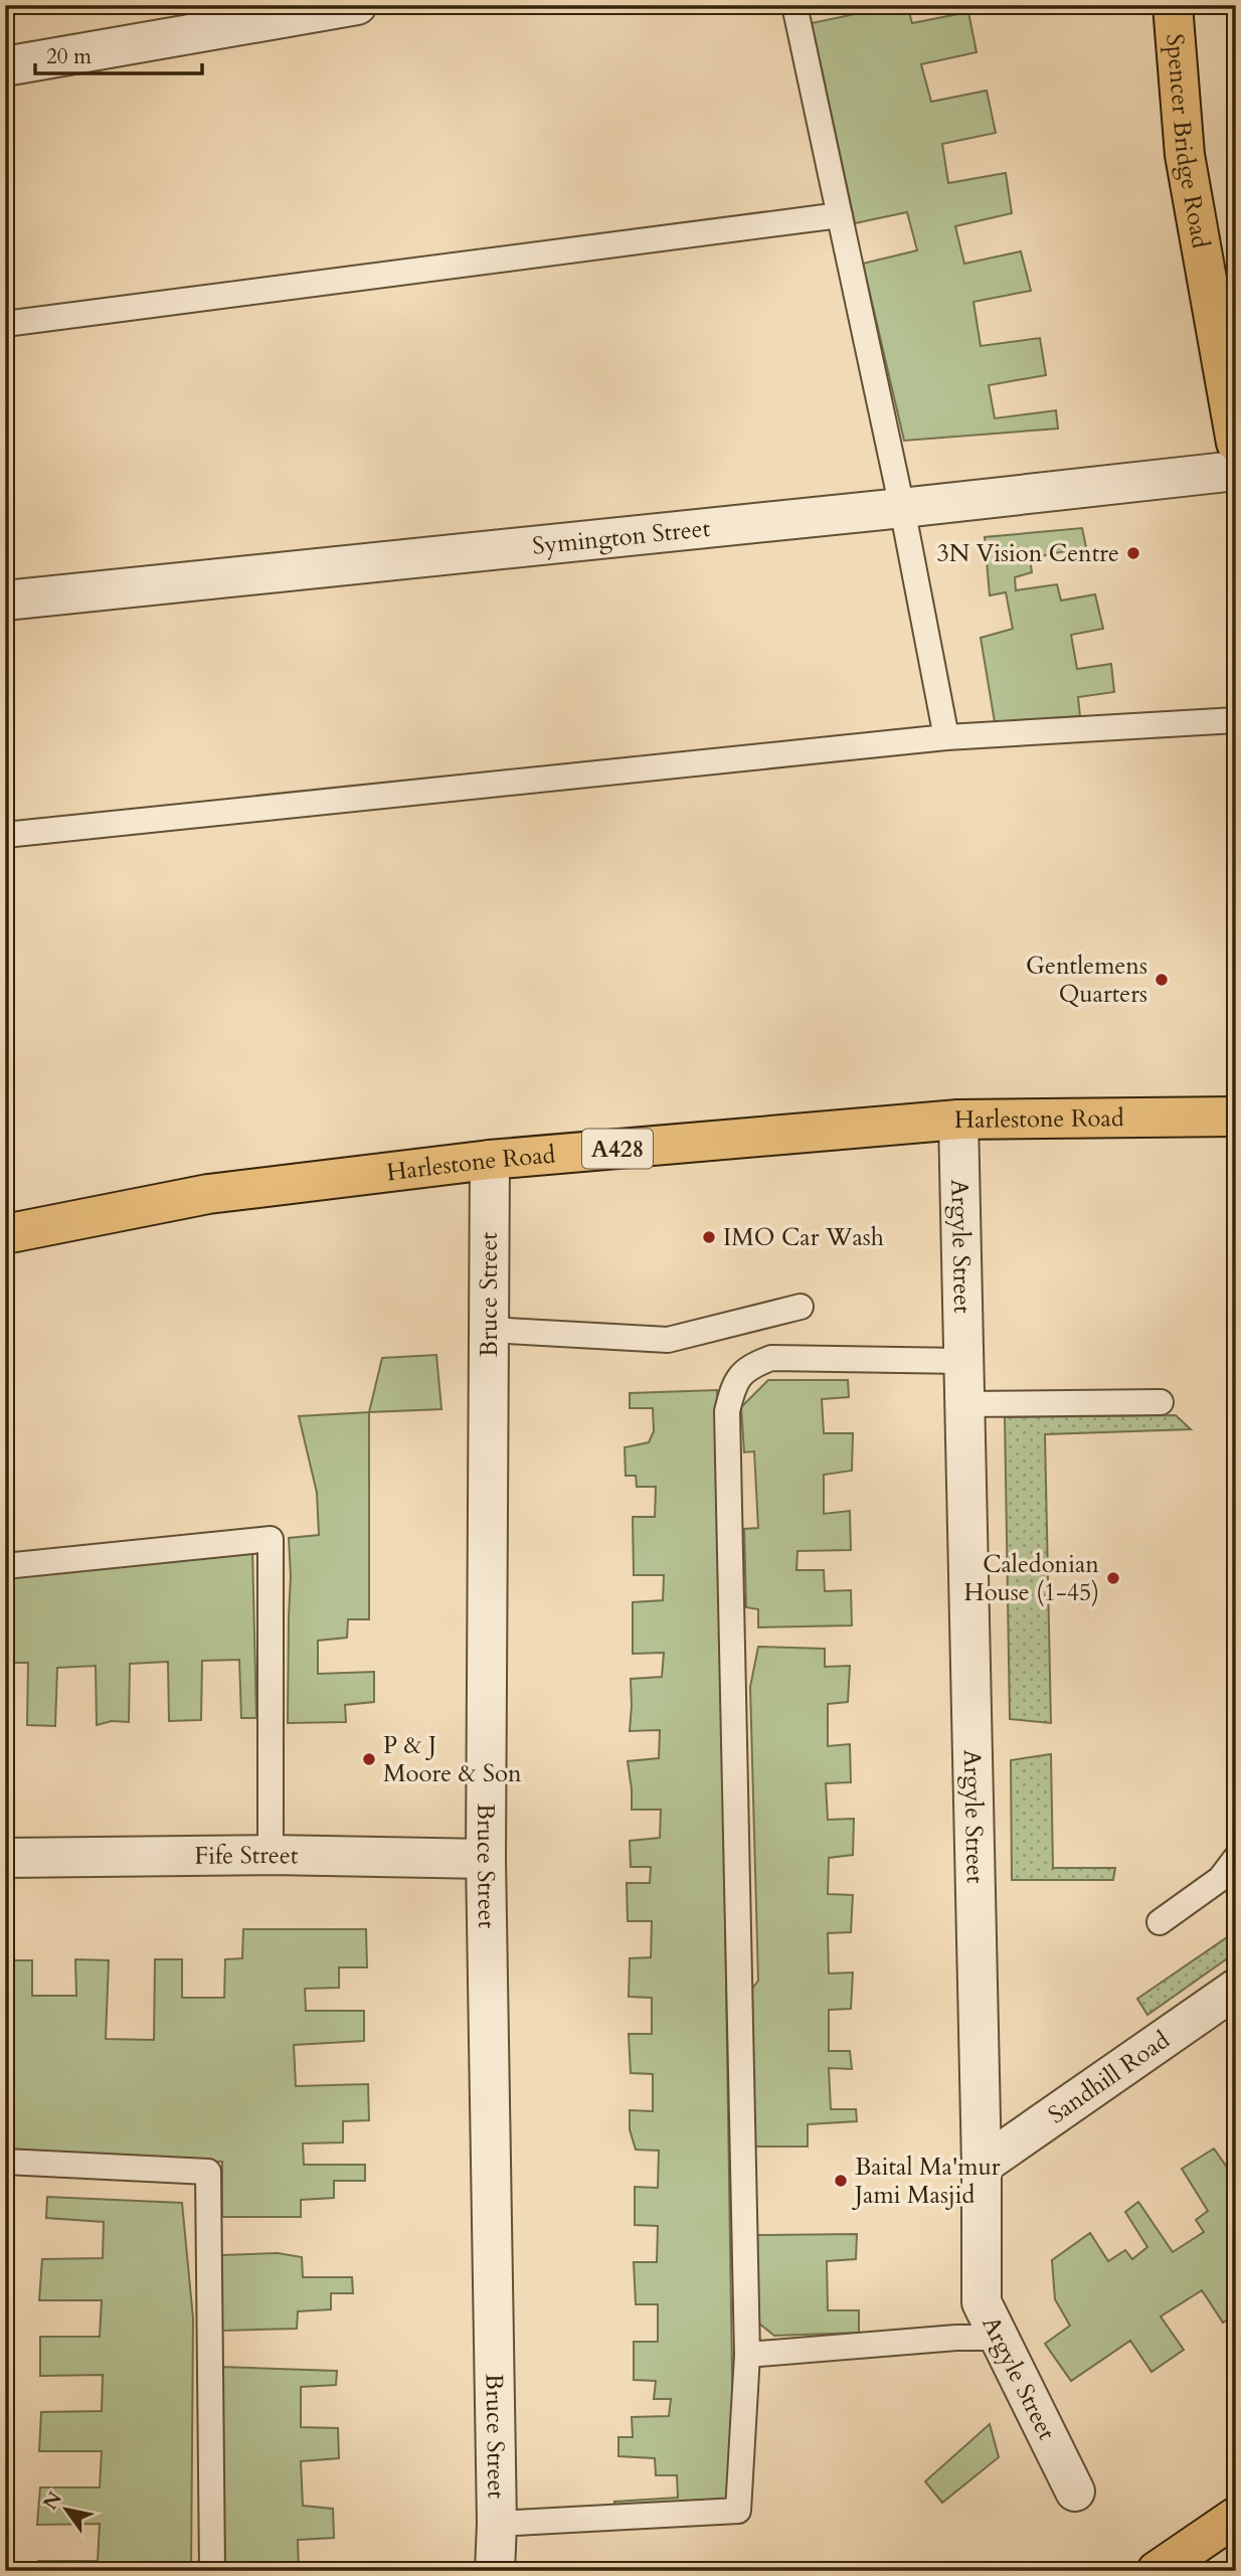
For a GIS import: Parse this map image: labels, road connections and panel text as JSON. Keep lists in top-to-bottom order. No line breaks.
{"streets":{"main road":["Spencer Bridge Road","Harlestone Road","A428"],"street":["Symington Street","Argyle Street","Bruce Street","Fife Street","Sandhill Road"]},"crossings":[["Harlestone Road","Argyle Street"],["Harlestone Road","Bruce Street"],["Argyle Street","Sandhill Road"],["Bruce Street","Fife Street"]],"places":["3N Vision Centre","Gentlemens Quarters","IMO Car Wash","Caledonian House (1-45)","P & J Moore & Son","Baital Ma'mur Jami Masjid"],"scale_bar":"20 m","north":"top left"}
